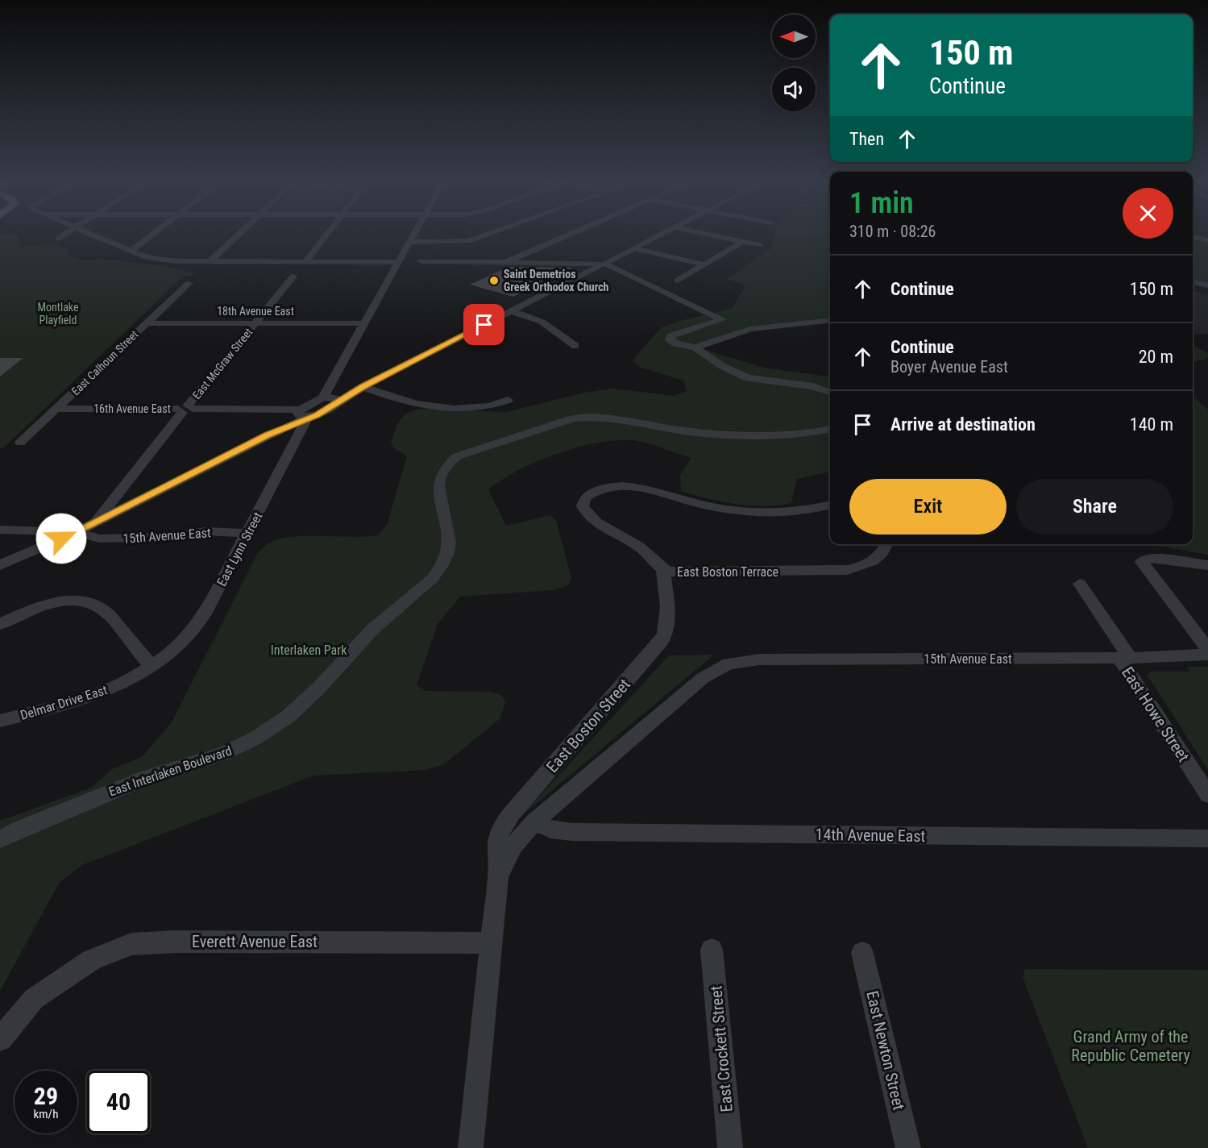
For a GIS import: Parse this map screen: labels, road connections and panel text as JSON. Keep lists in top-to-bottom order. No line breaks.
{"streets":{"street":["18th Avenue East","East Calhoun Street","East McGraw Street","16th Avenue East","15th Avenue East","East Lynn Street","East Boston Terrace","Delmar Drive East","East Howe Street","East Boston Street","East Interlaken Boulevard","14th Avenue East","Everett Avenue East","East Crockett Street","East Newton Street"]},"crossings":[["18th Avenue East","East Calhoun Street"],["18th Avenue East","East McGraw Street"],["East Calhoun Street","16th Avenue East"],["East McGraw Street","16th Avenue East"],["16th Avenue East","East Lynn Street"],["15th Avenue East","East Lynn Street"],["15th Avenue East","East Howe Street"],["15th Avenue East","East Boston Street"],["East Lynn Street","Delmar Drive East"],["East Boston Terrace","East Boston Street"],["East Boston Street","14th Avenue East"],["East Boston Street","Everett Avenue East"]],"parks":["Montlake Playfield","Interlaken Park","Grand Army of the Republic Cemetery"],"places":["Saint Demetrios Greek Orthodox Church"],"north":"left","page":{"turn":["150 m","Continue"],"then":"Then","heading":["1 min","310 m · 08:26"],"list":[{"name":"Continue","value":"150 m"},{"name":"Continue","note":"Boyer Avenue East","value":"20 m"},{"name":"Arrive at destination","value":"140 m"}],"buttons":["Exit","Share"],"speed":"29 km/h","limit":"40"}}
